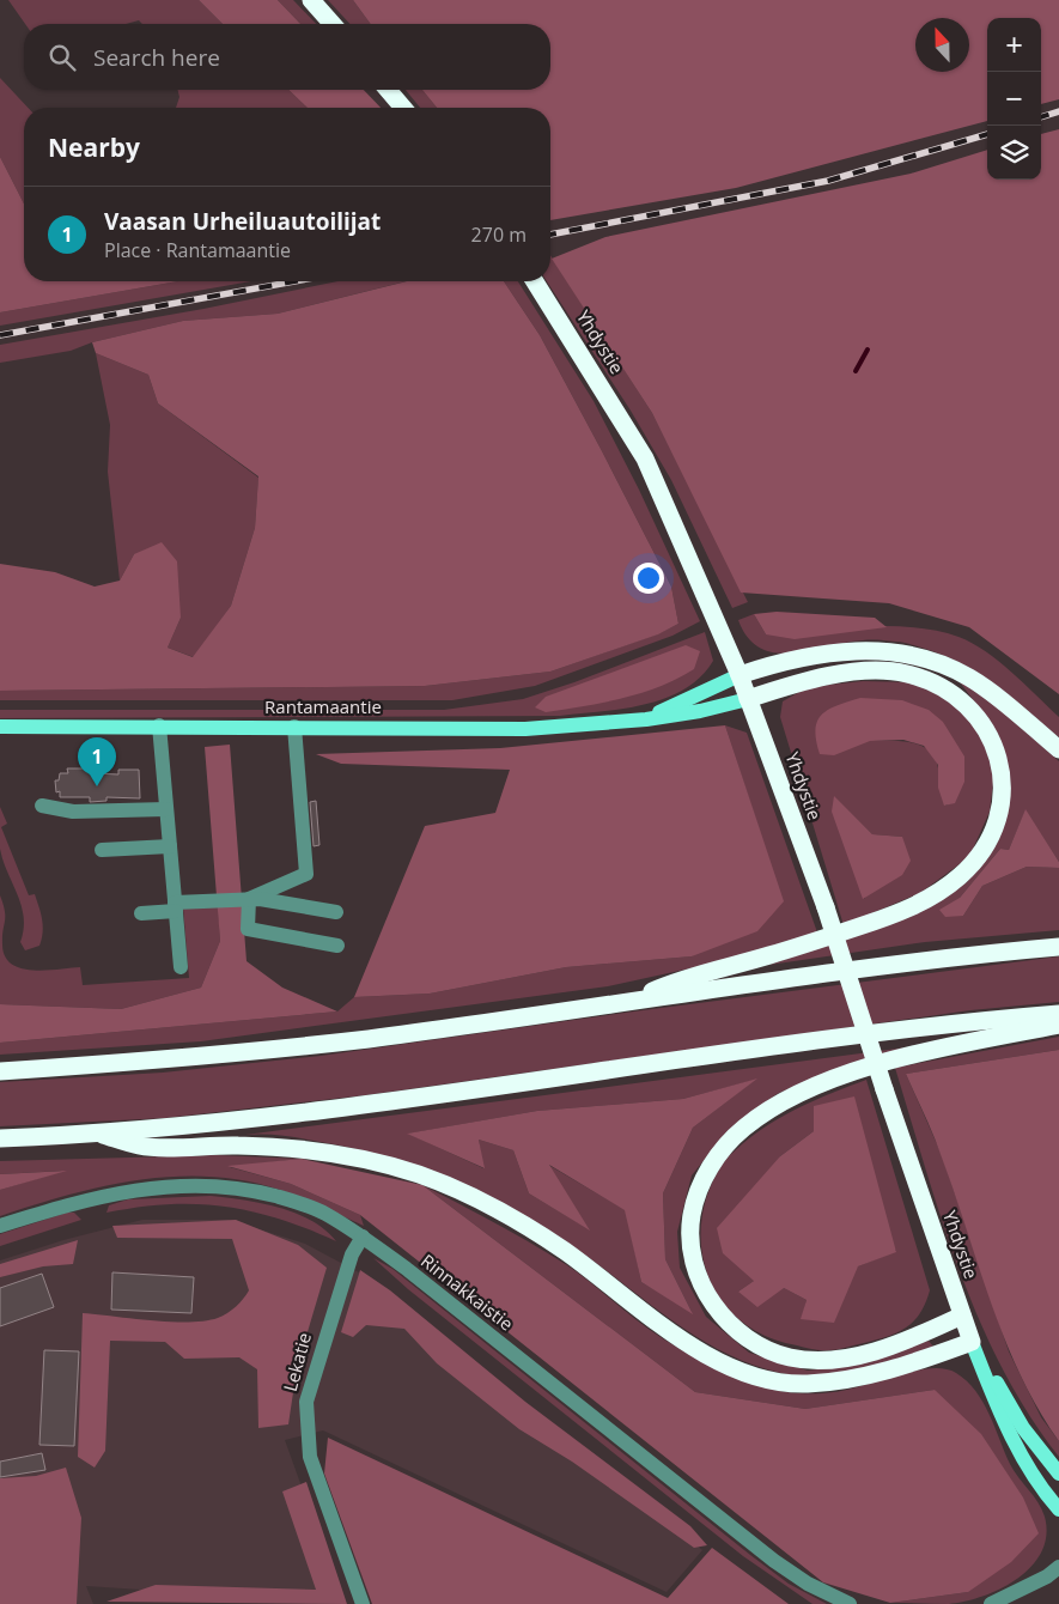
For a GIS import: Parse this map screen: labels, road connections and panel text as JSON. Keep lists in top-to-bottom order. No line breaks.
{"streets":{"highway":["Yhdystie"],"main road":["Rantamaantie"],"street":["Rinnakkaistie","Lekatie"]},"crossings":[["Yhdystie","Rantamaantie"],["Rinnakkaistie","Lekatie"]],"north":"top","page":{"map_buttons":["+","−"],"search":"Search here","heading":"Nearby","list":[{"mark":"1","name":"Vaasan Urheiluautoilijat","note":"Place · Rantamaantie","value":"270 m"}],"pins":"1"}}
